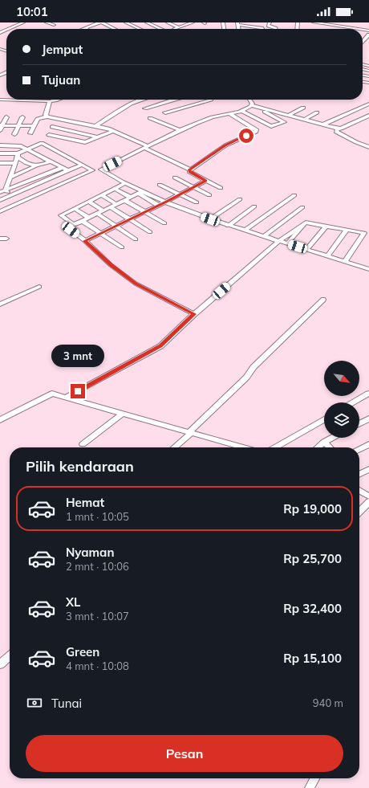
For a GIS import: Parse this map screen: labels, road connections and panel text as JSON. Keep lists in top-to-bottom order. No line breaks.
{"north":"bottom right","page":{"status":"10:01","banner":["Jemput","Tujuan"],"bubble":"3 mnt","heading":"Pilih kendaraan","list":[{"name":"Hemat","note":"1 mnt · 10:05","value":"Rp 19,000"},{"name":"Nyaman","note":"2 mnt · 10:06","value":"Rp 25,700"},{"name":"XL","note":"3 mnt · 10:07","value":"Rp 32,400"},{"name":"Green","note":"4 mnt · 10:08","value":"Rp 15,100"}],"pay":["Tunai","940 m"],"buttons":"Pesan"}}
